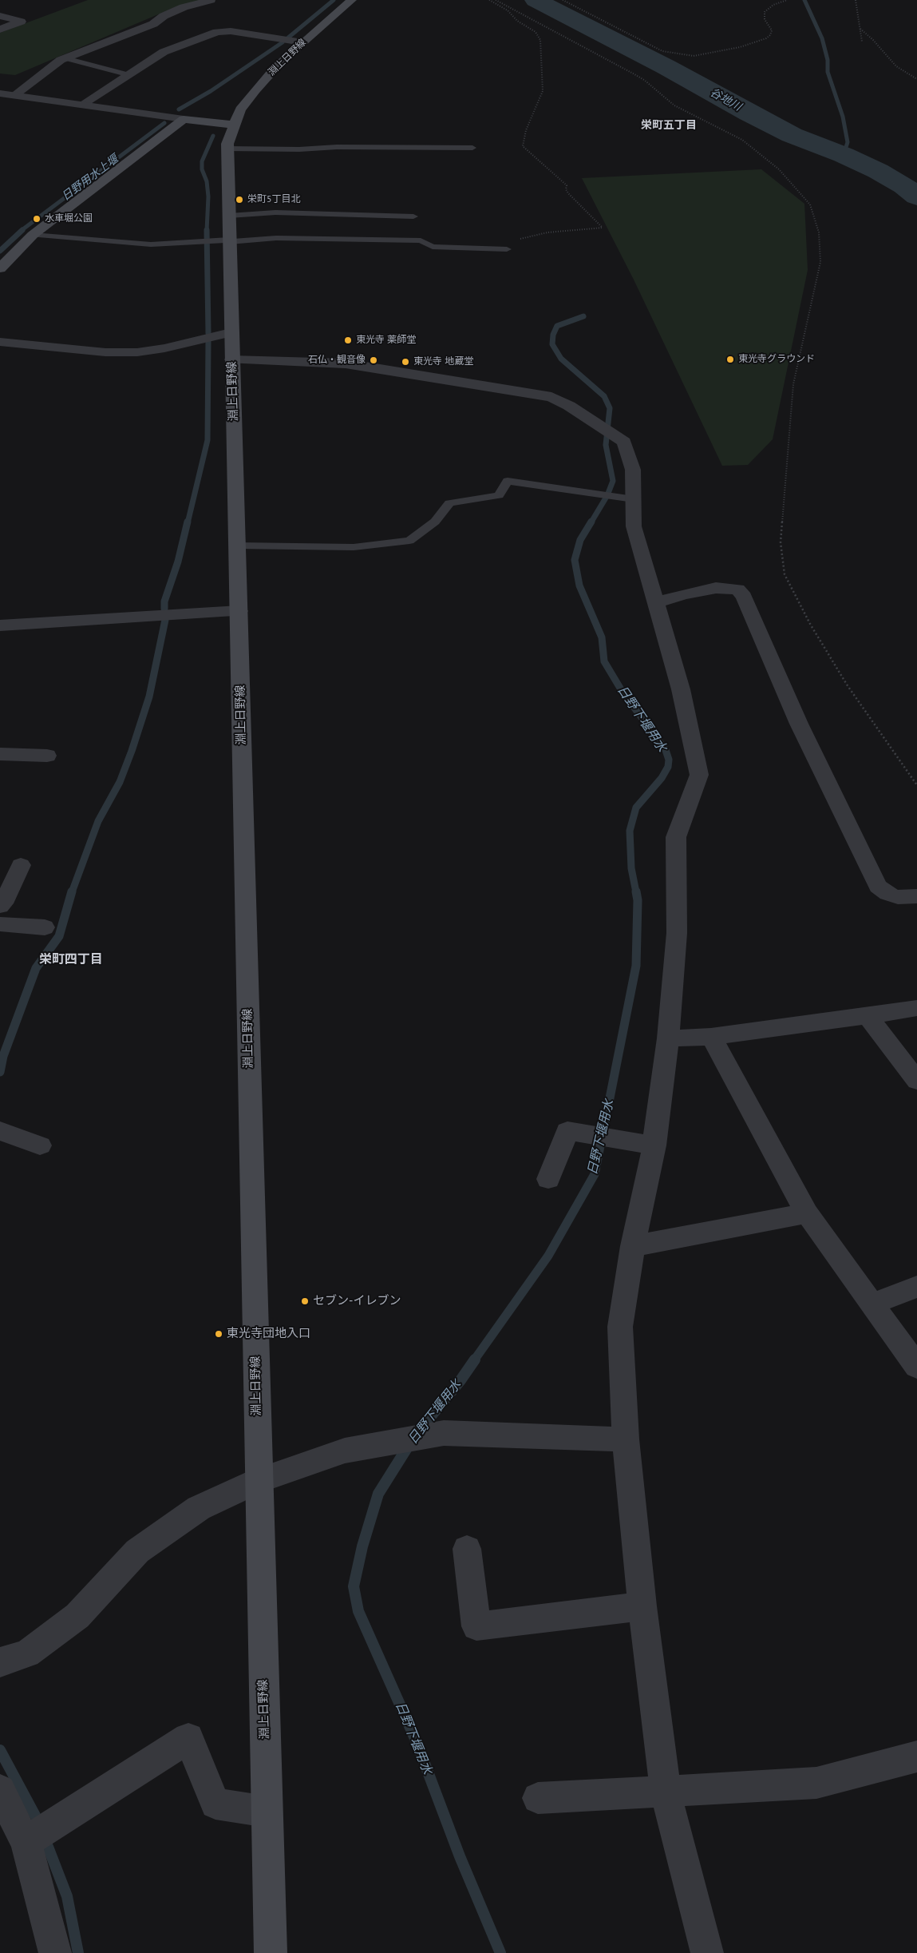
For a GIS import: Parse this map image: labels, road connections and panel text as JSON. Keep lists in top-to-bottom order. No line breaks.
{"streets":{"main road":["淵上日野線"]},"districts":["栄町五丁目","栄町四丁目"],"water":["谷地川","日野用水上堰","日野下堰用水"],"places":["栄町5丁目北","水車堀公園","東光寺 薬師堂","東光寺グラウンド","石仏・観音像","東光寺 地蔵堂","セブン-イレブン","東光寺団地入口"]}
